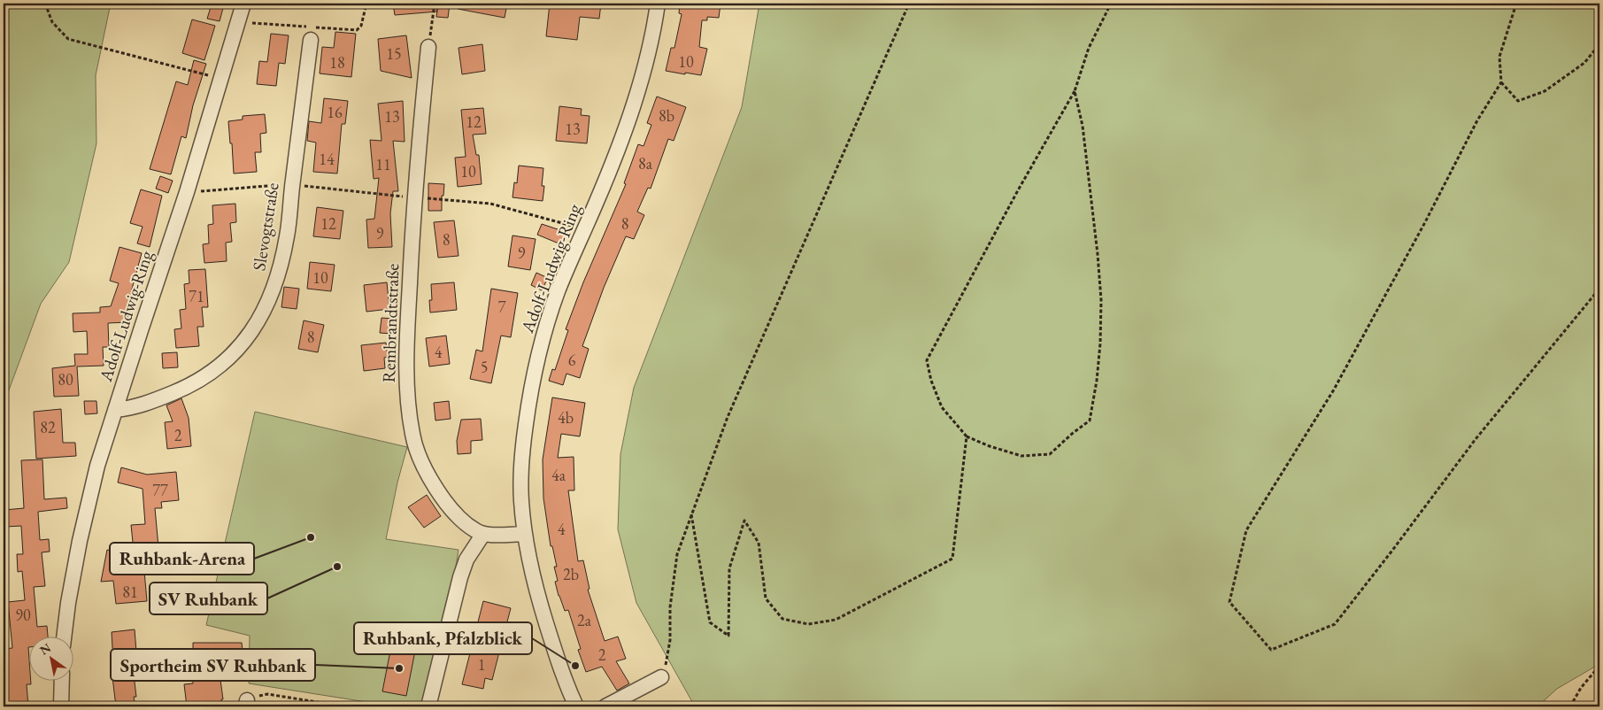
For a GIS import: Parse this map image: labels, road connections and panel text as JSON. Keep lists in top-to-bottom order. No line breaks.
{"streets":{"street":["Slevogtstraße","Adolf-Ludwig-Ring","Rembrandtstraße"]},"crossings":[["Slevogtstraße","Adolf-Ludwig-Ring"],["Adolf-Ludwig-Ring","Rembrandtstraße"]],"places":["Ruhbank-Arena","SV Ruhbank","Ruhbank, Pfalzblick","Sportheim SV Ruhbank"],"house_numbers":["15","10","18","16","8b","13","12","13","14","8a","11","10","12","8","9","8","9","10","71","7","8","4","6","5","80","4b","82","2","4a","77","4","2b","81","90","2a","2","1"],"north":"top left"}
